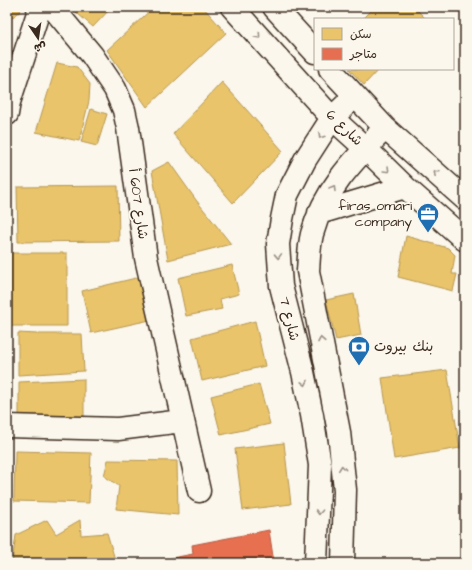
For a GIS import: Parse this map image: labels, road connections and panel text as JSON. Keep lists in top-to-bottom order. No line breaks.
{"streets":{"main road":["شارع 6","شارع 607 أ","شارع 7"]},"crossings":[["شارع 6","شارع 7"]],"places":{"office":["firas omari company"],"bank":["بنك بيروت"]},"legend":["سكن","متاجر"],"north":"bottom"}
